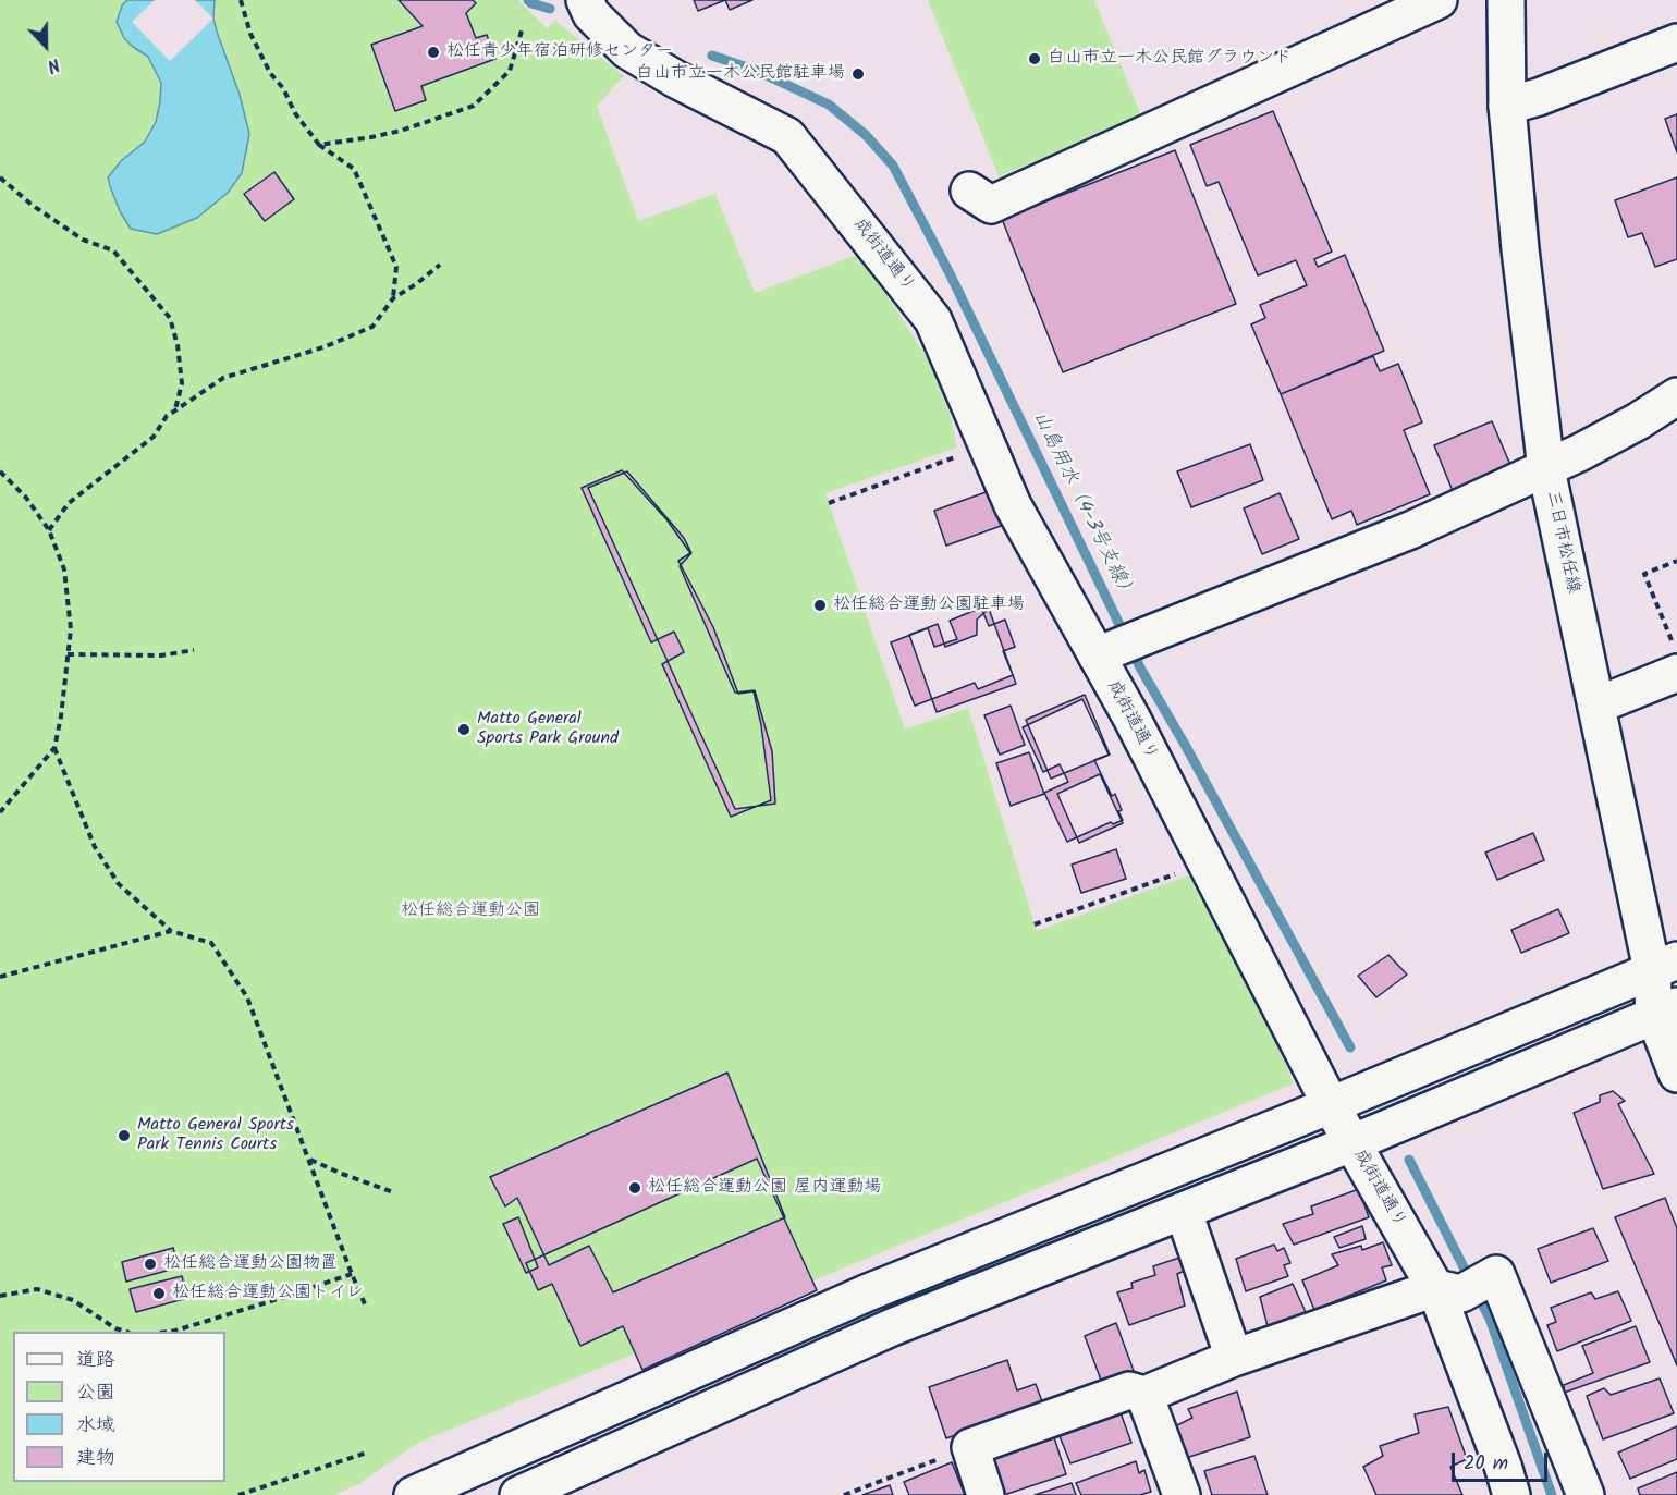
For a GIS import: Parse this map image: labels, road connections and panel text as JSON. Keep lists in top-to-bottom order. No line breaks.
{"streets":{"street":["成街道通り","三日市松任線"]},"water":["山島用水（4-3号支線）"],"parks":["松任総合運動公園"],"places":["松任青少年宿泊研修センター","白山市立一木公民館グラウンド","白山市立一木公民館駐車場","松任総合運動公園駐車場","Matto General Sports Park Ground","Matto General Sports Park Tennis Courts","松任総合運動公園 屋内運動場","松任総合運動公園物置","松任総合運動公園トイレ"],"legend":["道路","公園","水域","建物"],"scale_bar":"20 m","north":"bottom"}
